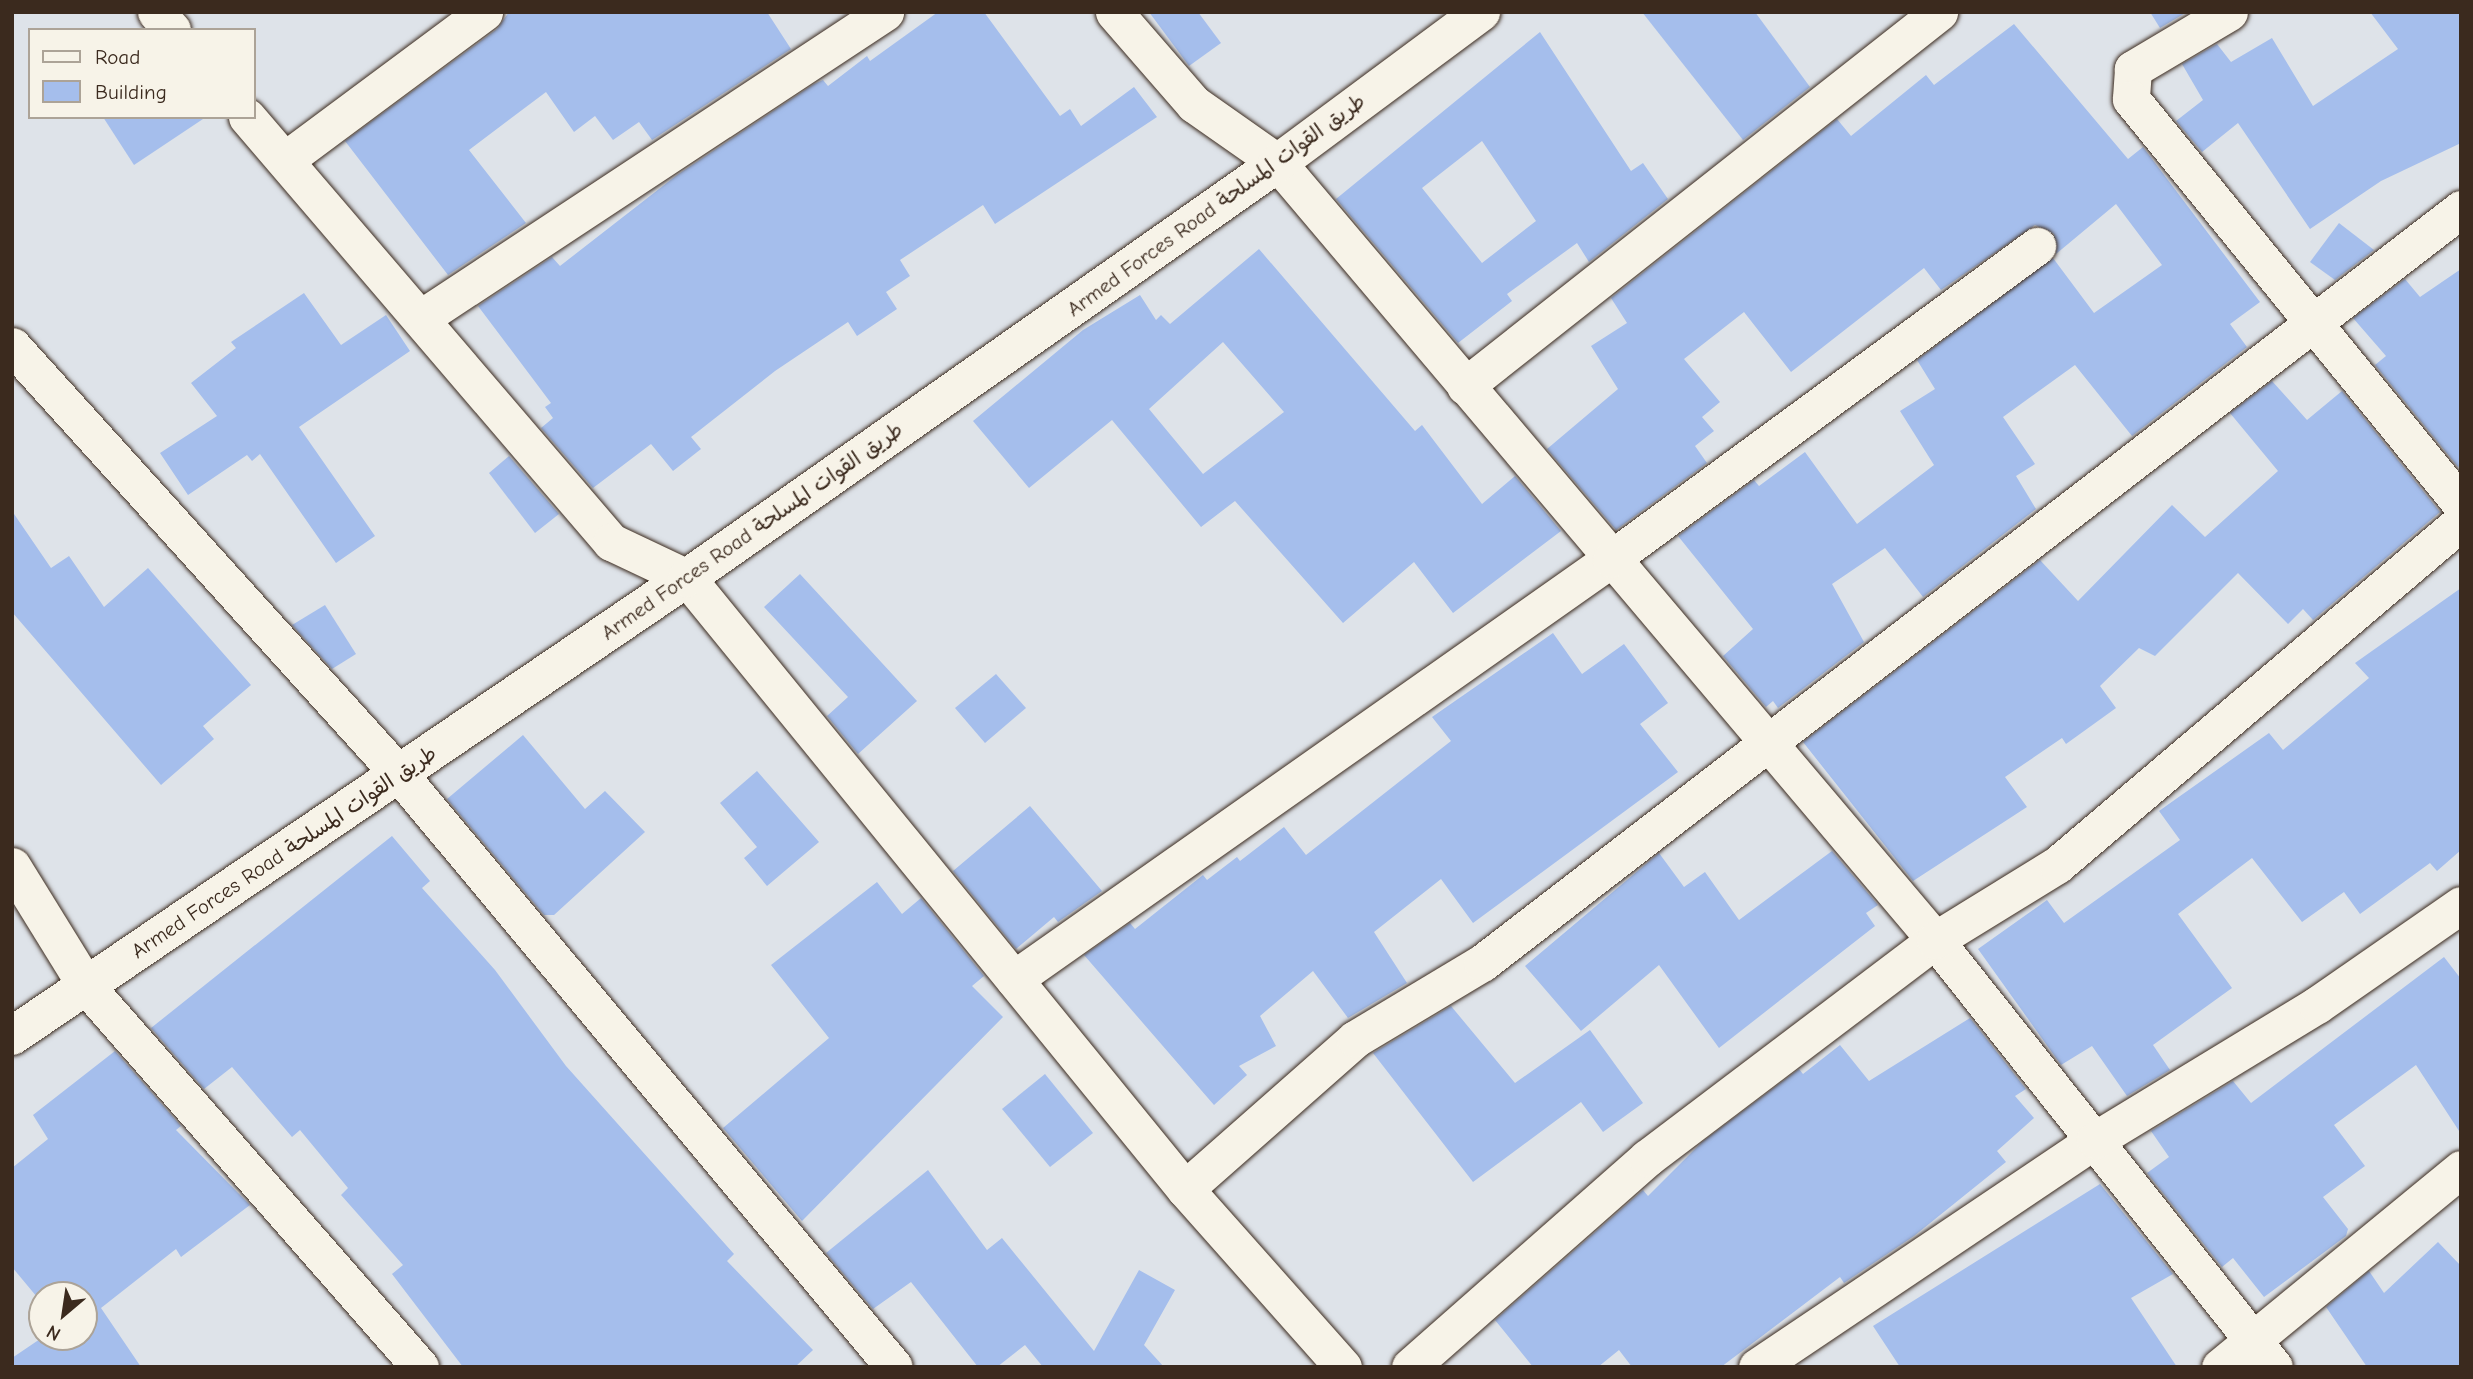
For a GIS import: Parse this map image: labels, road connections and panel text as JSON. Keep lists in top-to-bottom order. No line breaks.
{"streets":{"street":["Armed Forces Road طريق القوات المسلحة"]},"legend":["Road","Building"],"north":"bottom left"}
